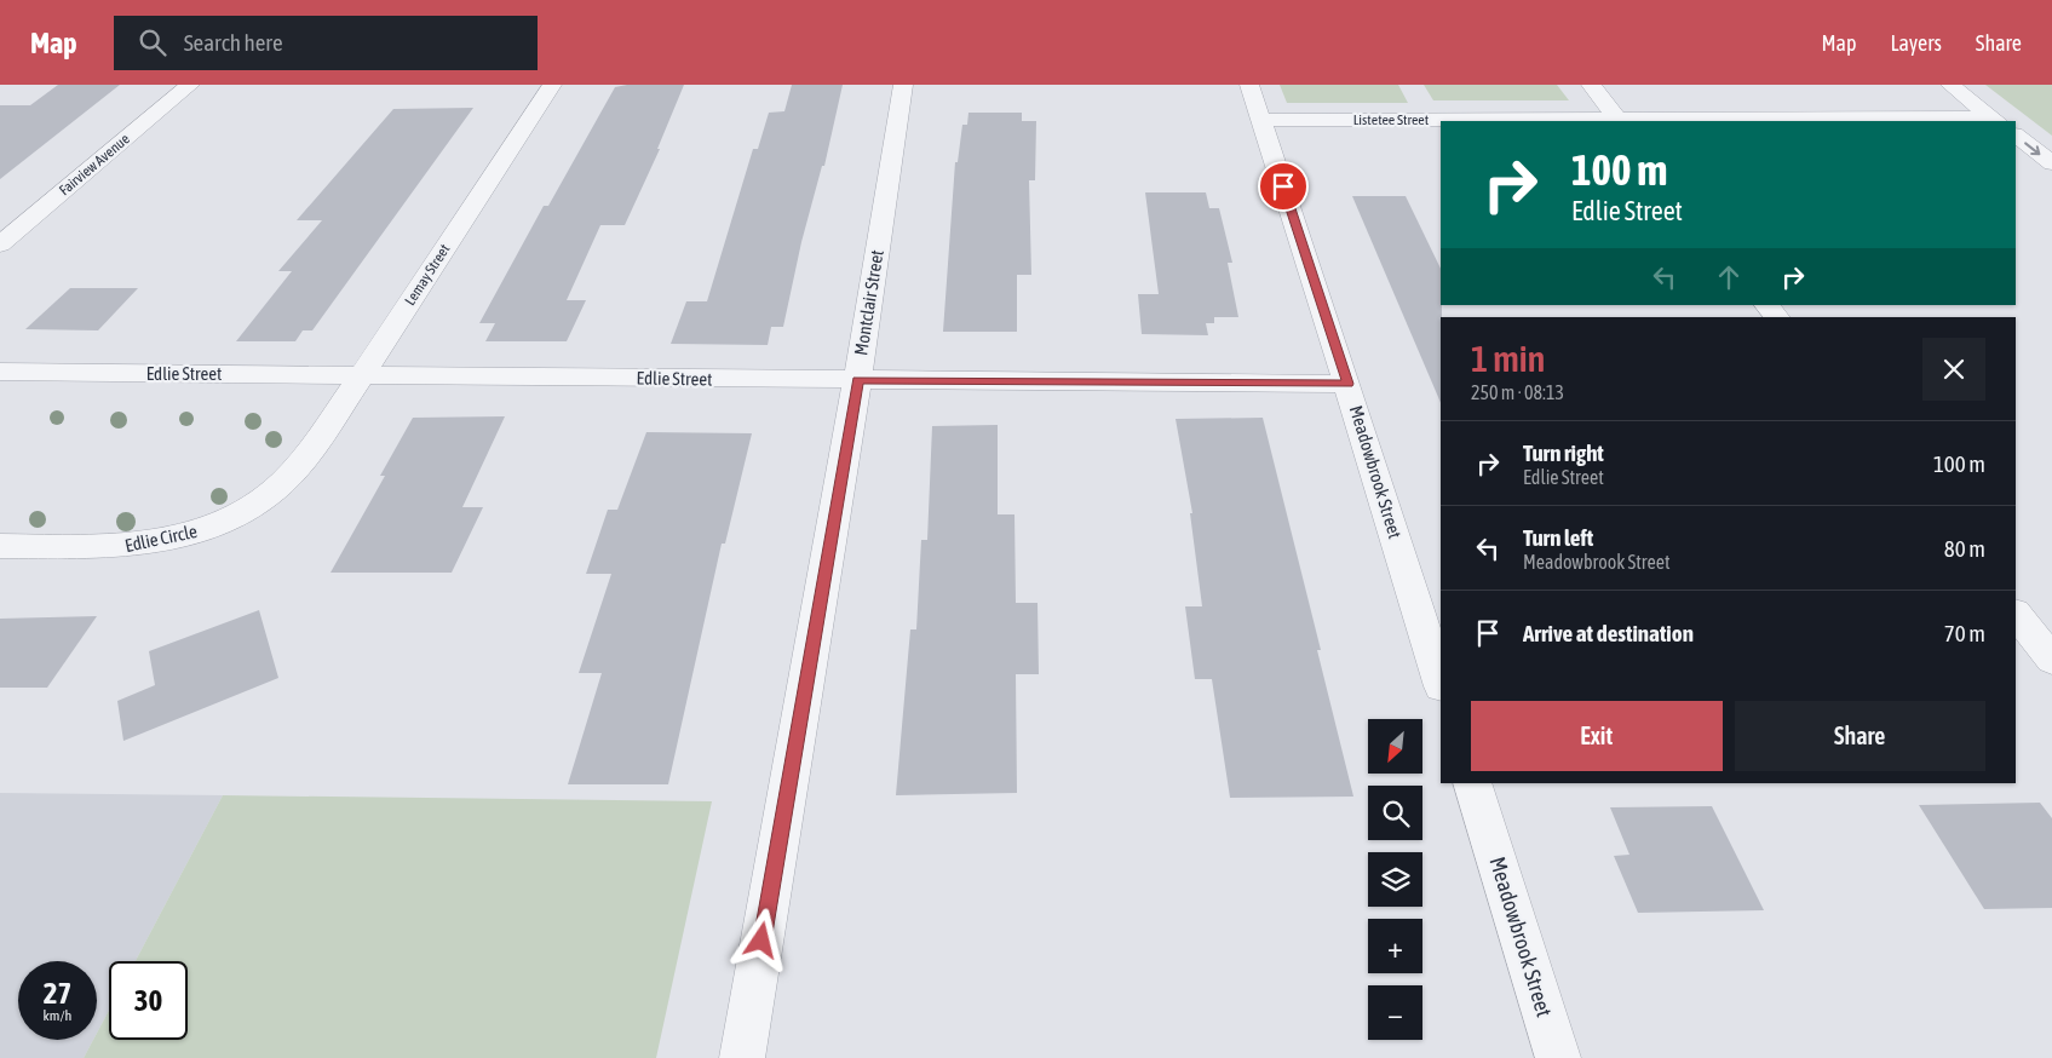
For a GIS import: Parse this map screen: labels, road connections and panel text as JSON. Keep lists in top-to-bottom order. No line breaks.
{"streets":{"street":["Listetee Street","Fairview Avenue","Lemay Street","Montclair Street","Edlie Street","Meadowbrook Street","Edlie Circle"]},"crossings":[["Listetee Street","Meadowbrook Street"],["Lemay Street","Edlie Street"],["Lemay Street","Edlie Circle"],["Montclair Street","Edlie Street"],["Edlie Street","Meadowbrook Street"]],"north":"bottom left","page":{"header":"Map","search":"Search here","nav":["Map","Layers","Share"],"turn":["100 m","Edlie Street"],"heading":["1 min","250 m · 08:13"],"list":[{"name":"Turn right","note":"Edlie Street","value":"100 m"},{"name":"Turn left","note":"Meadowbrook Street","value":"80 m"},{"name":"Arrive at destination","value":"70 m"}],"buttons":["Exit","Share"],"map_buttons":["+","−"],"speed":"27 km/h","limit":"30"}}
